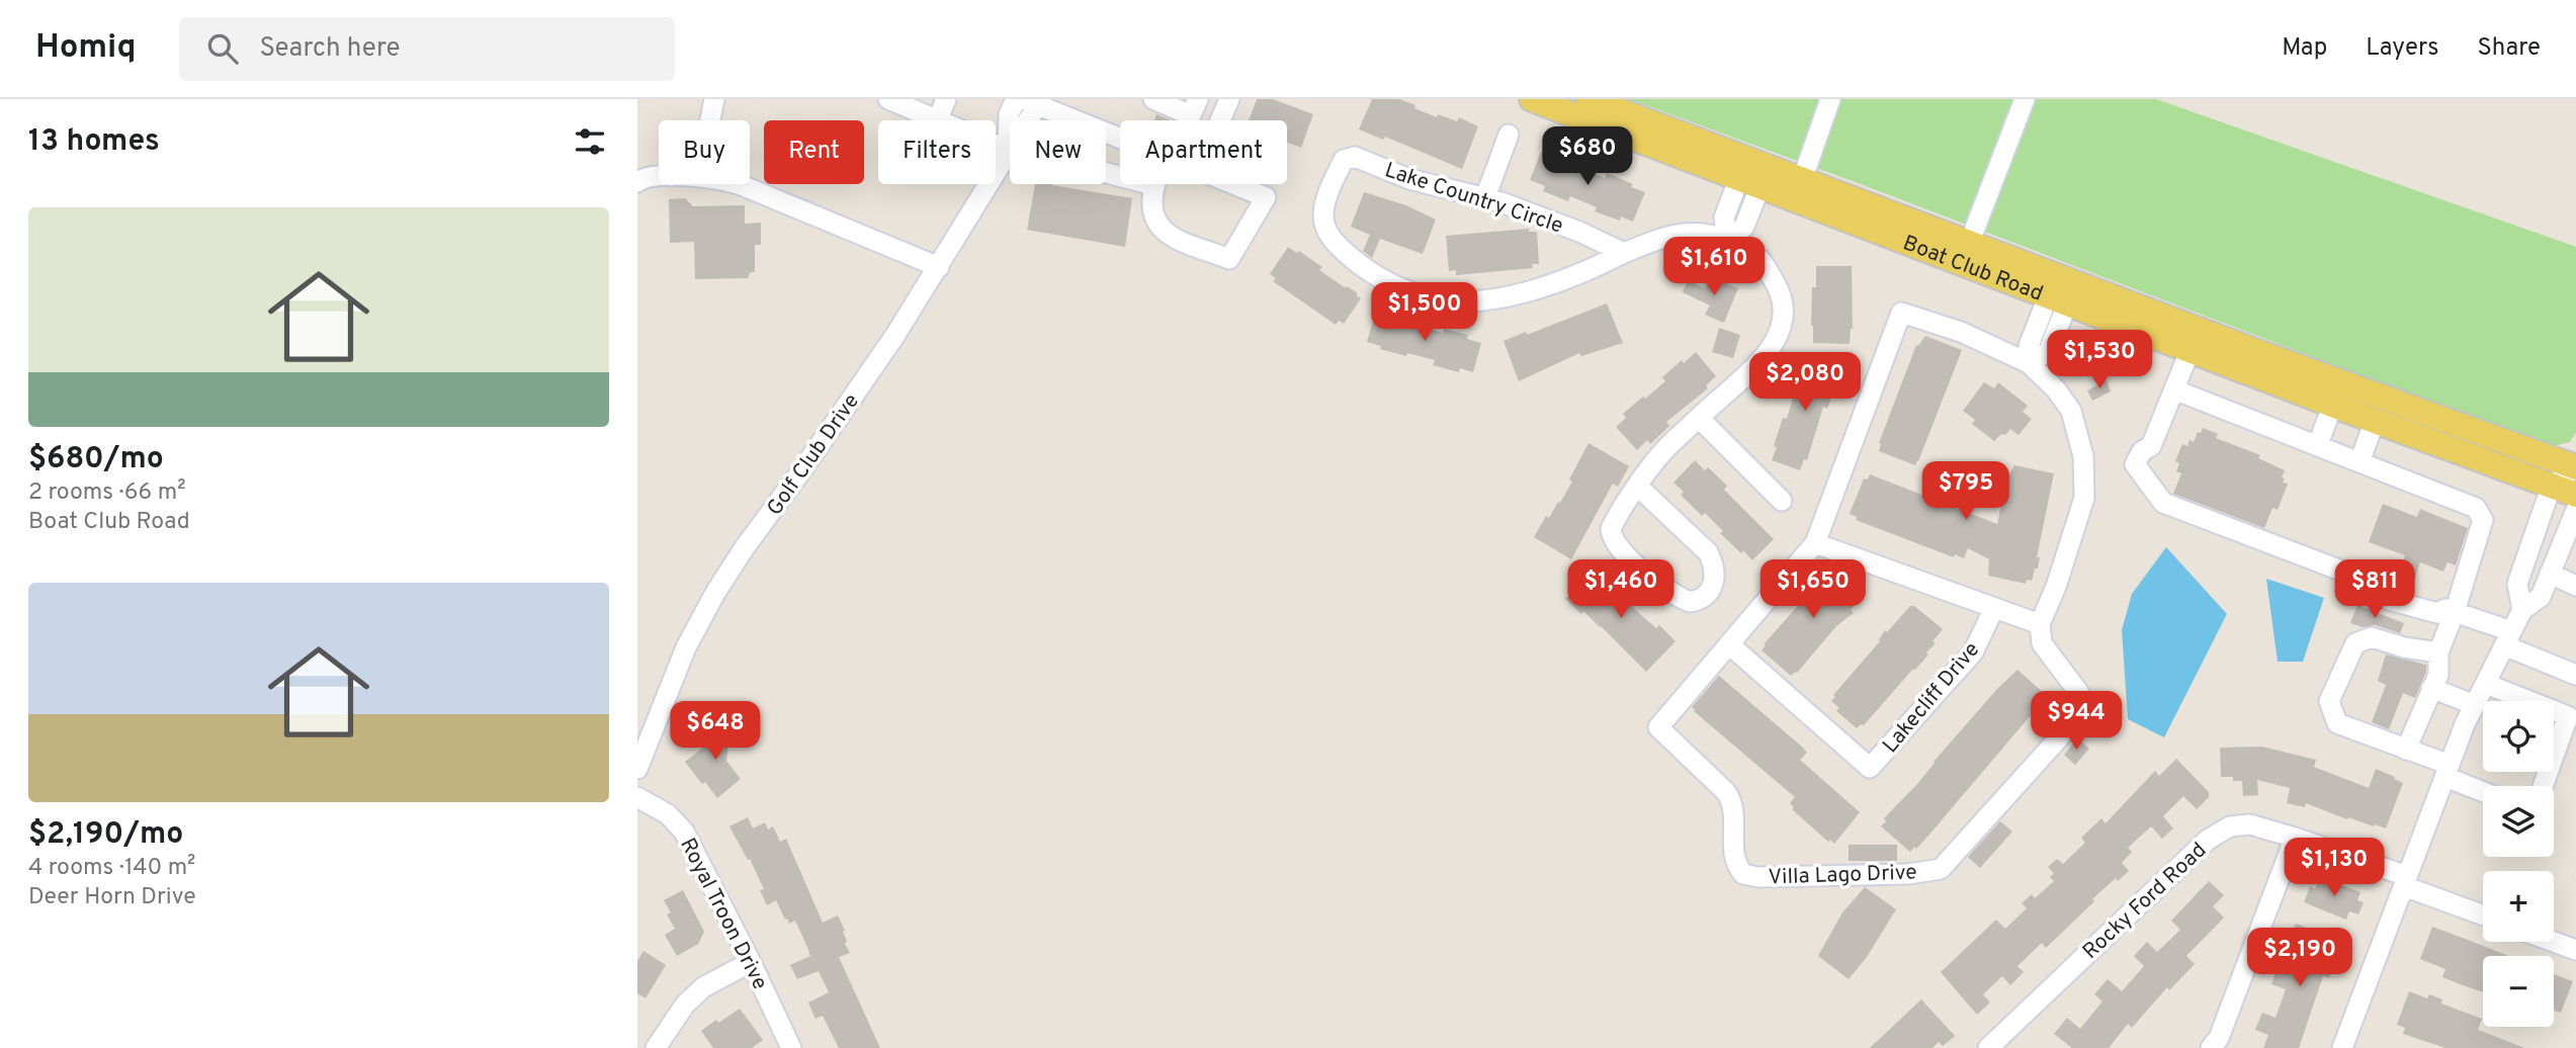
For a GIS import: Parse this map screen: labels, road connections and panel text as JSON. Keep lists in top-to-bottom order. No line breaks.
{"streets":{"main road":["Boat Club Road"],"street":["Lake Country Circle","Golf Club Drive","Lakecliff Drive","Villa Lago Drive","Rocky Ford Road","Royal Troon Drive"]},"crossings":[["Lakecliff Drive","Villa Lago Drive"]],"page":{"header":"Homiq","search":"Search here","nav":["Map","Layers","Share"],"heading":"13 homes","chip":["Buy","Rent","Filters","New","Apartment"],"price":["$680","$1,610","$1,500","$1,530","$2,080","$795","$1,460","$1,650","$811","$944","$648","$1,130","$2,190"],"list":[{"name":"$680/mo","note":"2 rooms · 66 m² · Boat Club Road"},{"name":"$2,190/mo","note":"4 rooms · 140 m² · Deer Horn Drive"}],"map_buttons":["+","−"]}}
